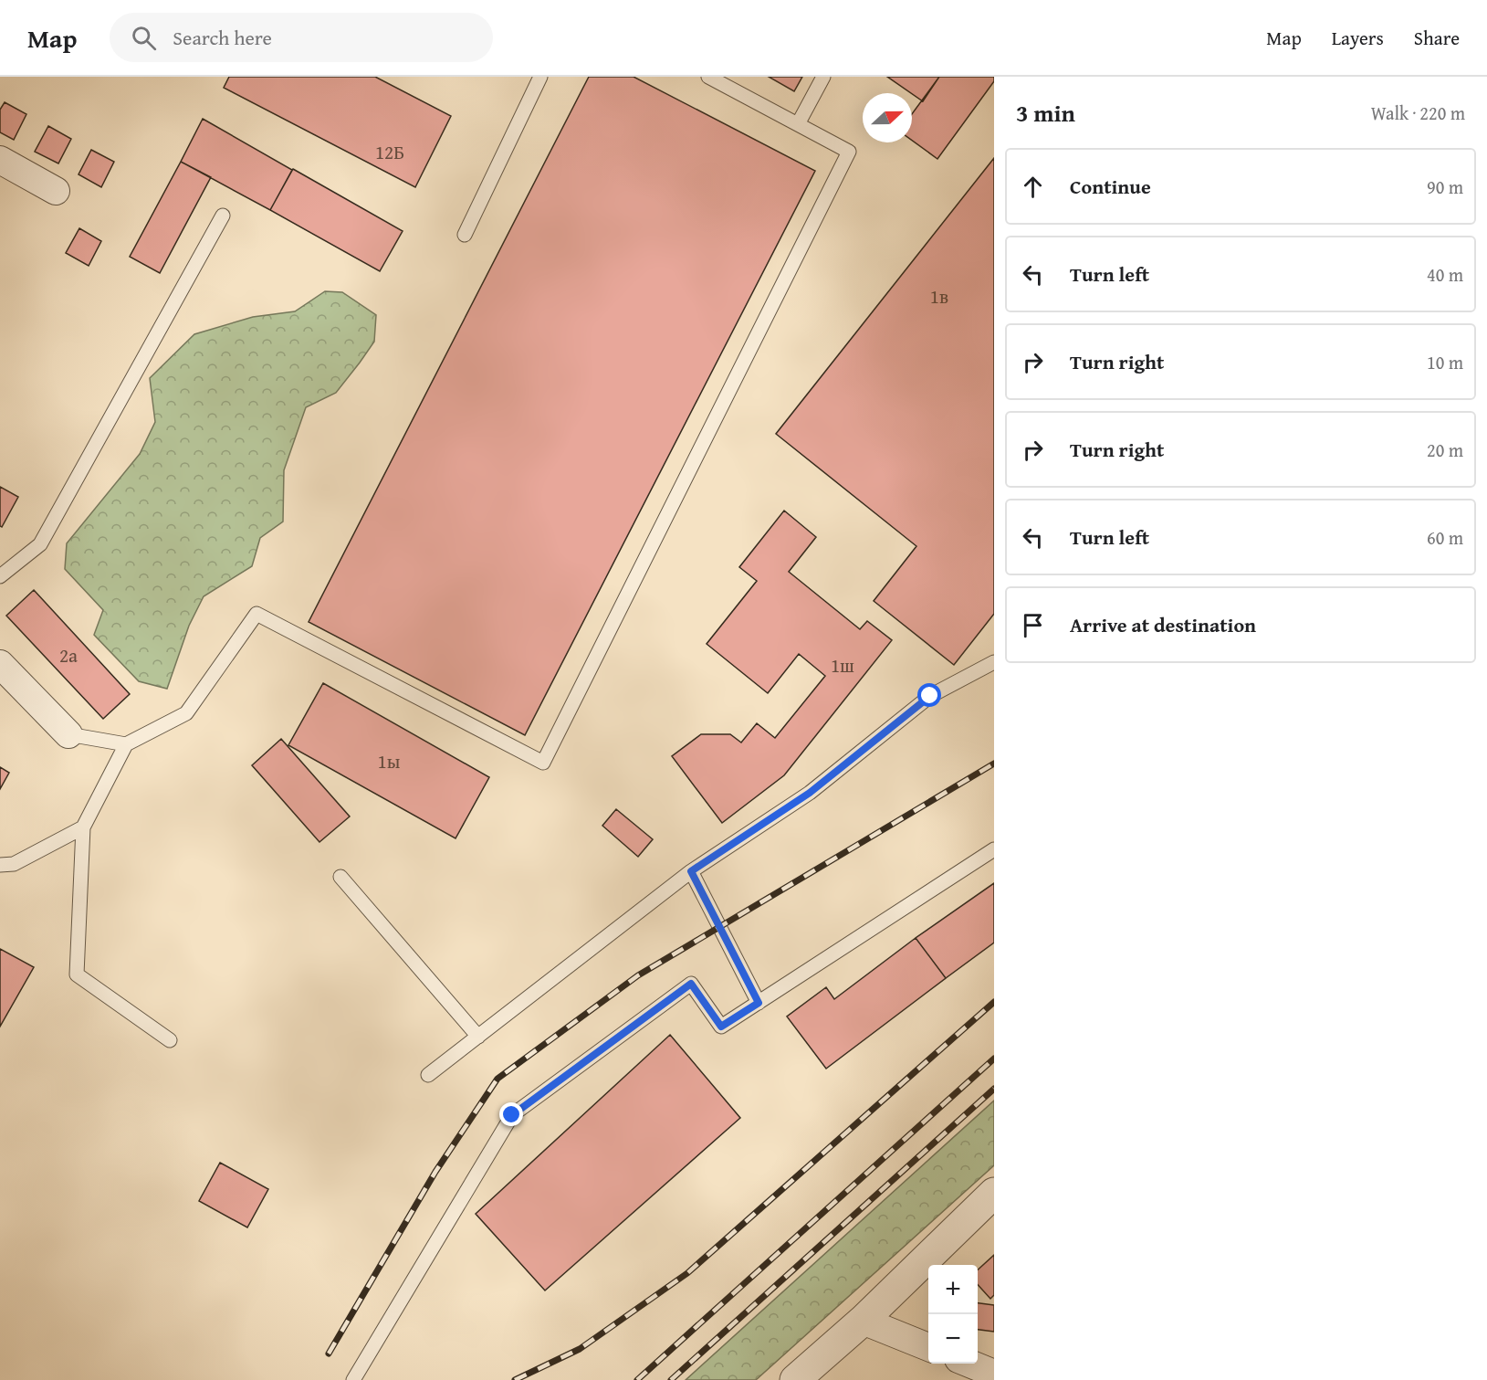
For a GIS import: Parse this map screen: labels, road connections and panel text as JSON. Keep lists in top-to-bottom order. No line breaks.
{"house_numbers":["12Б","1в","2а","1ш","1ы"],"north":"right","page":{"header":"Map","search":"Search here","nav":["Map","Layers","Share"],"heading":["3 min","Walk · 220 m"],"list":[["Continue","90 m"],["Turn left","40 m"],["Turn right","10 m"],["Turn right","20 m"],["Turn left","60 m"],"Arrive at destination"],"map_buttons":["+","−"]}}
